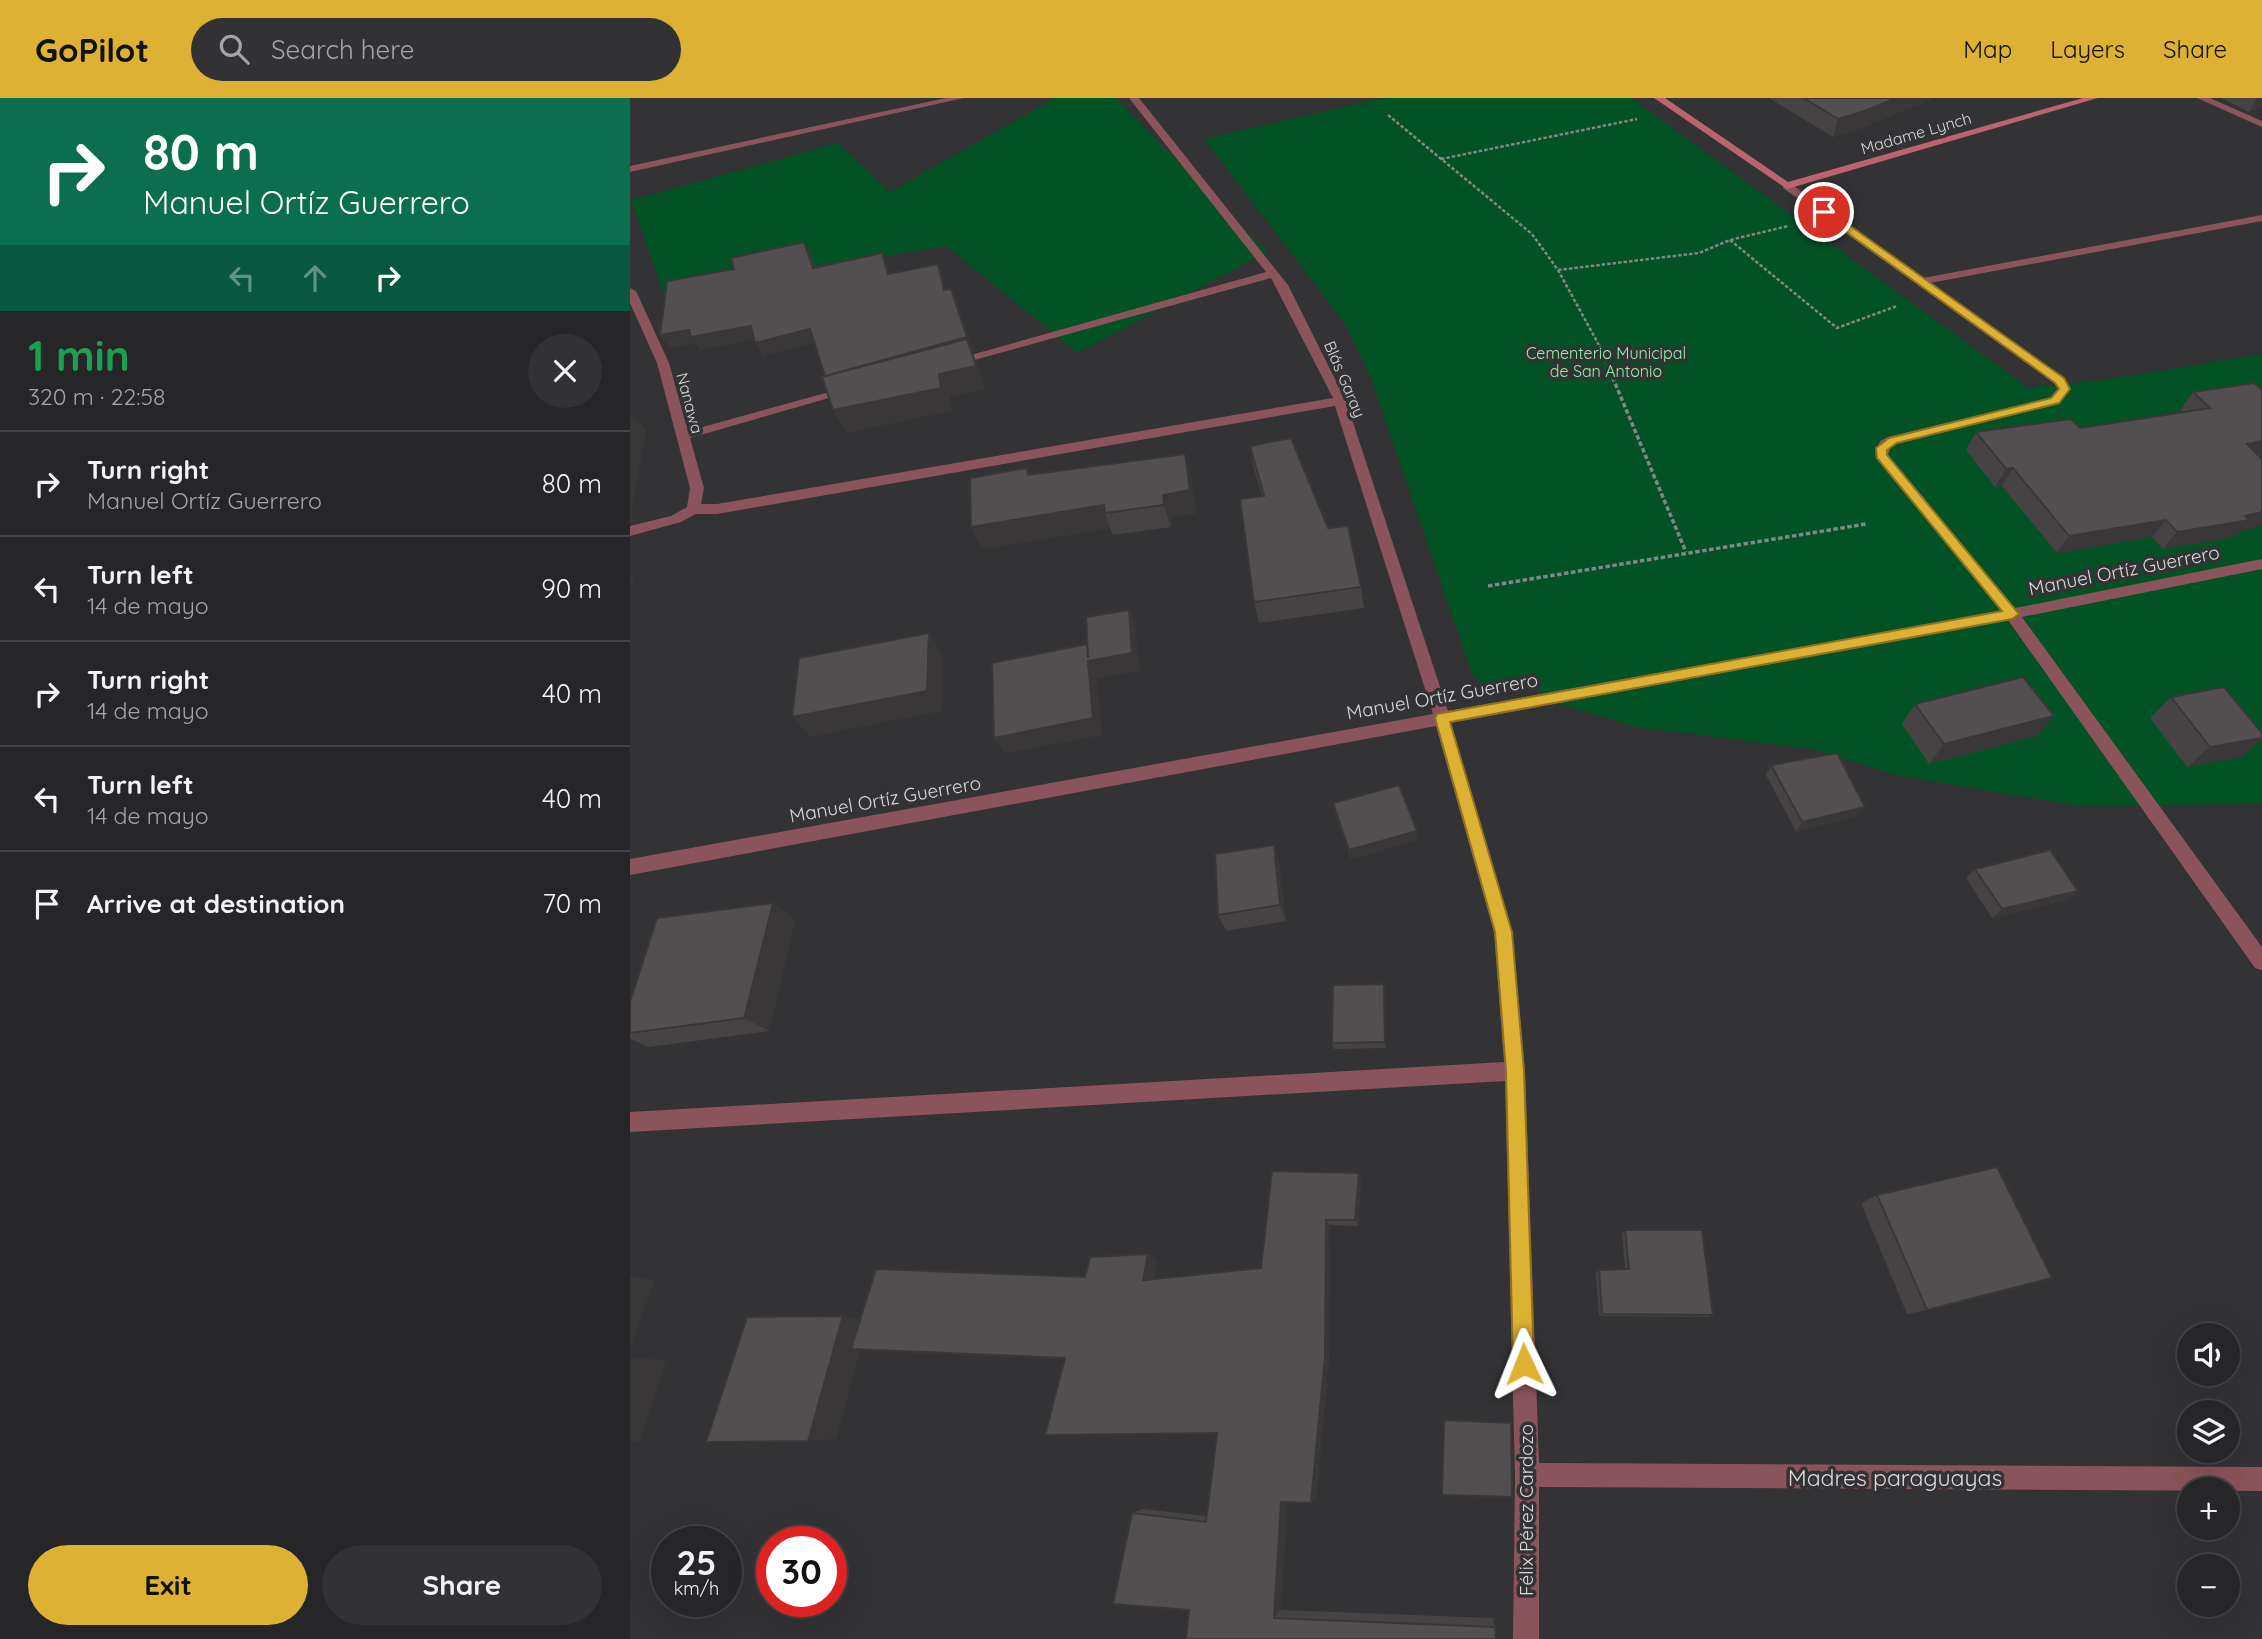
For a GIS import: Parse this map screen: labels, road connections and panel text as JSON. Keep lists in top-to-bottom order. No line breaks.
{"streets":{"street":["Madame Lynch","Blás Garay","Nanawa","Manuel Ortíz Guerrero","Madres paraguayas","Félix Pérez Cardozo"]},"crossings":[["Blás Garay","Manuel Ortíz Guerrero"],["Blás Garay","Félix Pérez Cardozo"],["Manuel Ortíz Guerrero","Félix Pérez Cardozo"],["Madres paraguayas","Félix Pérez Cardozo"]],"parks":["Cementerio Municipal de San Antonio"],"page":{"header":"GoPilot","search":"Search here","nav":["Map","Layers","Share"],"turn":["80 m","Manuel Ortíz Guerrero"],"heading":["1 min","320 m · 22:58"],"list":[{"name":"Turn right","note":"Manuel Ortíz Guerrero","value":"80 m"},{"name":"Turn left","note":"14 de mayo","value":"90 m"},{"name":"Turn right","note":"14 de mayo","value":"40 m"},{"name":"Turn left","note":"14 de mayo","value":"40 m"},{"name":"Arrive at destination","value":"70 m"}],"map_buttons":["+","−"],"speed":"25 km/h","limit":"30","buttons":["Exit","Share"]}}
